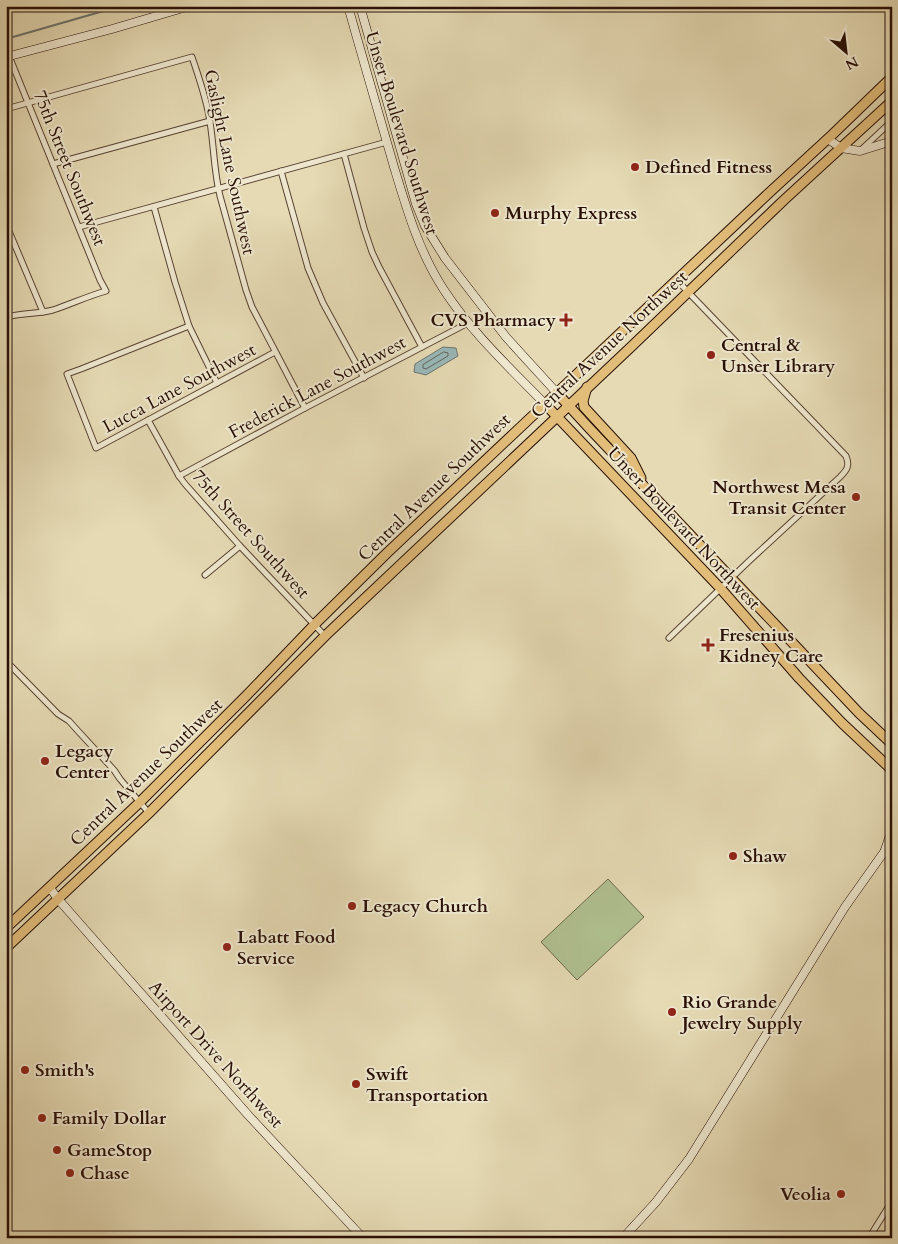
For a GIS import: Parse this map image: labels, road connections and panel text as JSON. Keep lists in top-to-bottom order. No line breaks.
{"streets":{"main road":["Central Avenue Northwest","Central Avenue Southwest","Unser Boulevard Northwest"],"street":["Unser Boulevard Southwest","Gaslight Lane Southwest","75th Street Southwest","Frederick Lane Southwest","Lucca Lane Southwest","Airport Drive Northwest"]},"crossings":[["Unser Boulevard Southwest","Frederick Lane Southwest"],["Unser Boulevard Southwest","Central Avenue Southwest"],["Unser Boulevard Southwest","Unser Boulevard Northwest"],["Gaslight Lane Southwest","75th Street Southwest"],["Gaslight Lane Southwest","Frederick Lane Southwest"],["Gaslight Lane Southwest","Lucca Lane Southwest"],["75th Street Southwest","Central Avenue Northwest"],["75th Street Southwest","Frederick Lane Southwest"],["75th Street Southwest","Lucca Lane Southwest"],["75th Street Southwest","Central Avenue Southwest"],["Central Avenue Northwest","Unser Boulevard Northwest"],["Central Avenue Northwest","Airport Drive Northwest"],["Central Avenue Southwest","Unser Boulevard Northwest"],["Central Avenue Southwest","Airport Drive Northwest"]],"places":{"other":["Defined Fitness","Murphy Express","Central & Unser Library","Northwest Mesa Transit Center","Legacy Center","Shaw","Legacy Church","Labatt Food Service","Rio Grande Jewelry Supply","Smith's","Swift Transportation","Family Dollar","GameStop","Chase","Veolia"],"health":["CVS Pharmacy","Fresenius Kidney Care"]},"north":"bottom right"}
